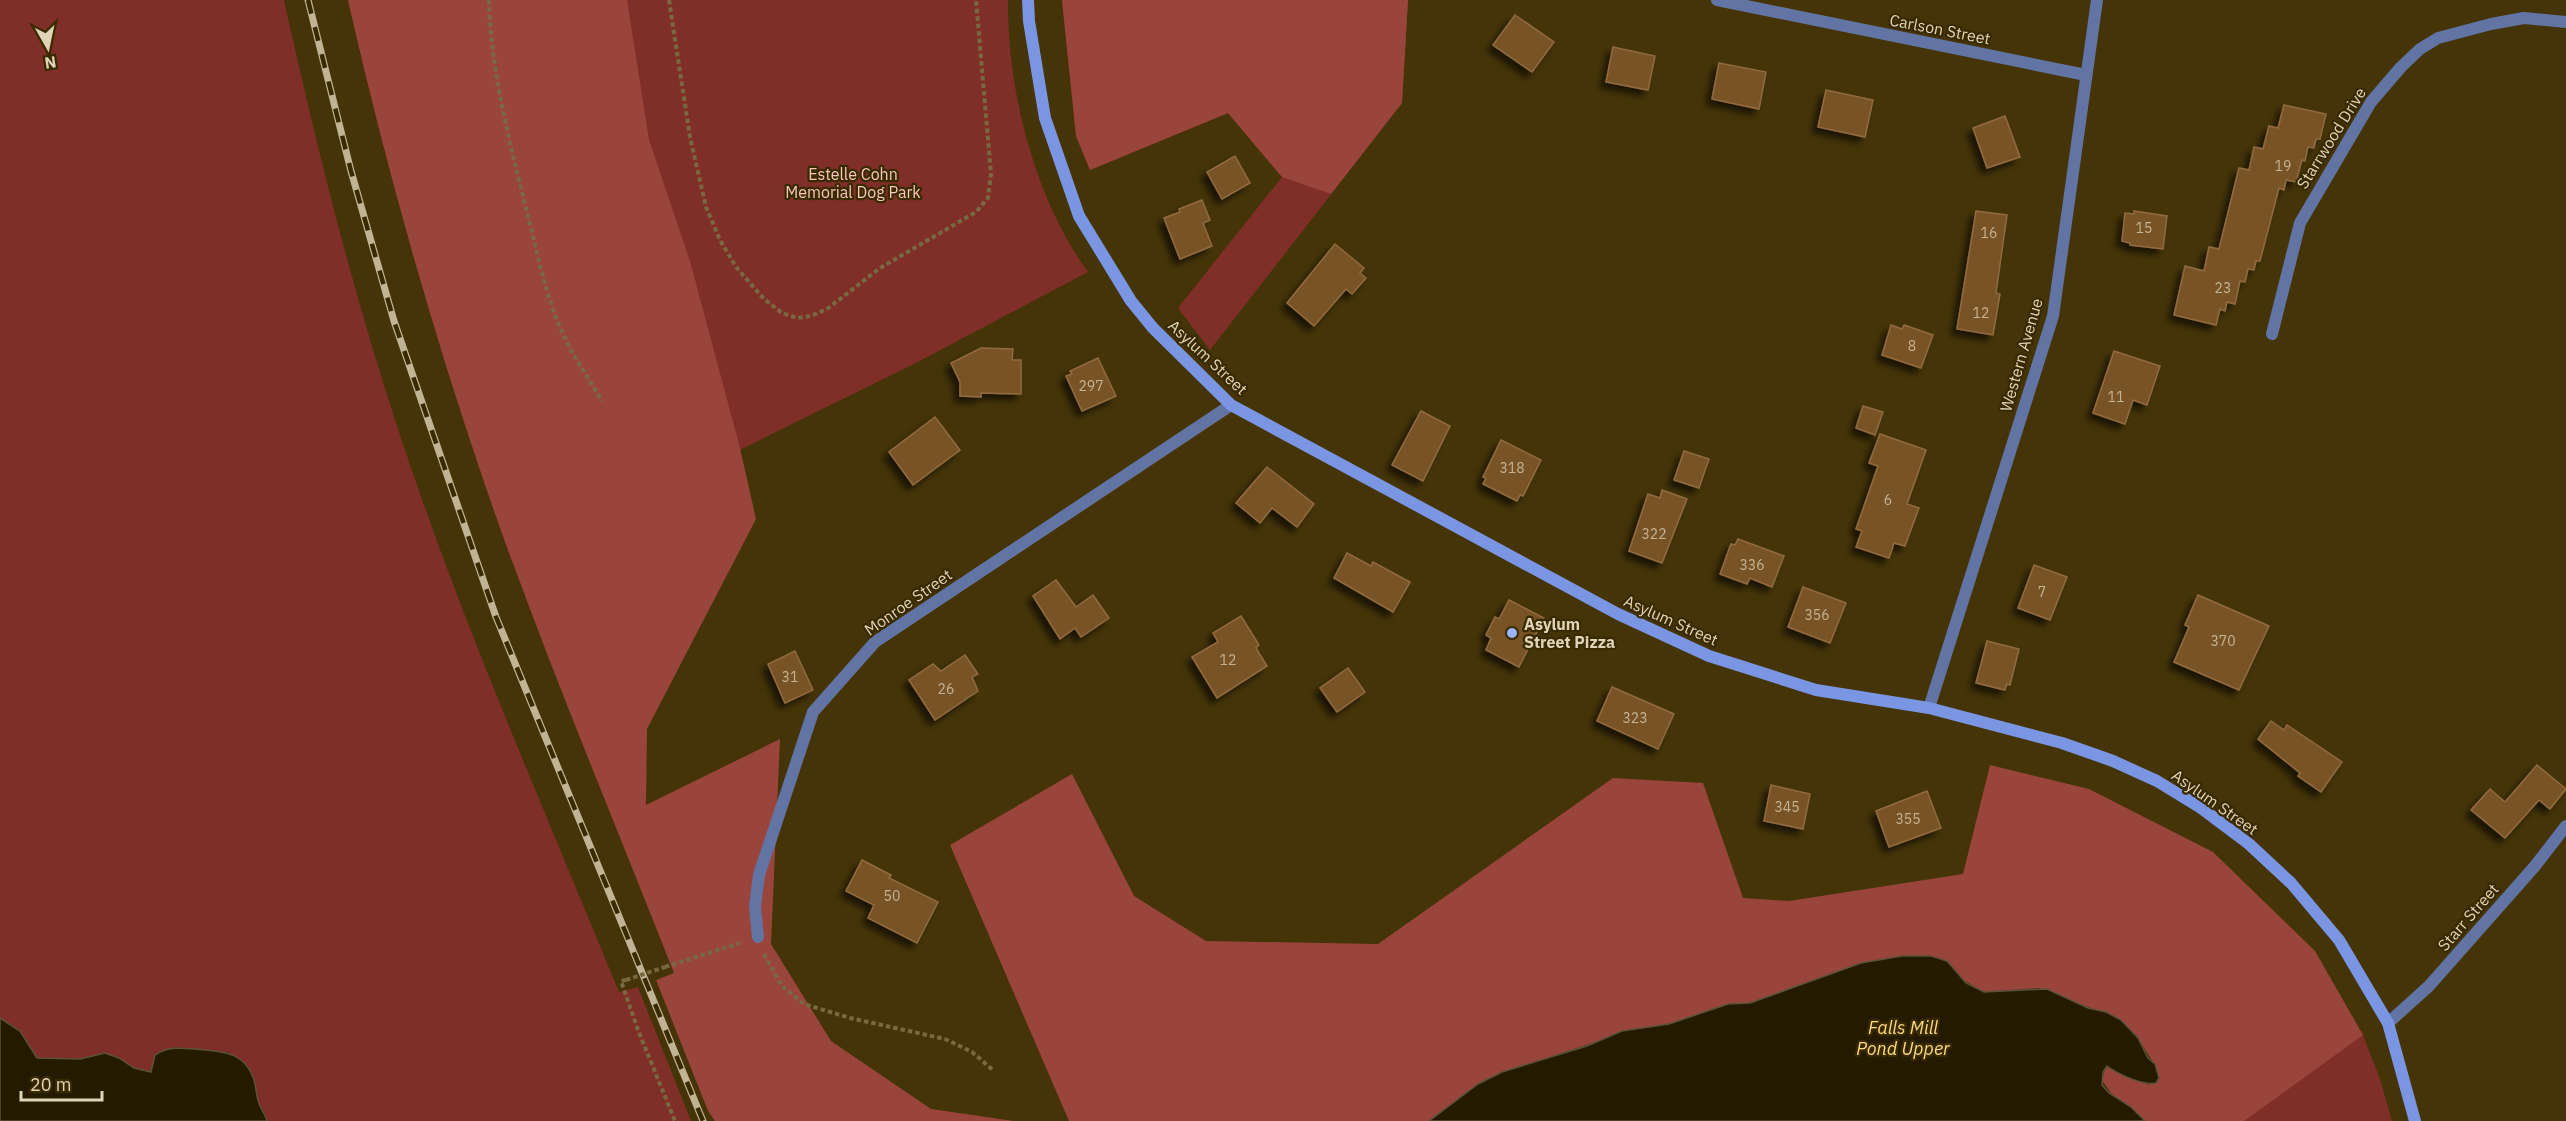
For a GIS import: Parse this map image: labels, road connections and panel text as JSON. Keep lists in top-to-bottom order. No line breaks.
{"streets":{"street":["Carlson Street","Starrwood Drive","Western Avenue","Asylum Street","Monroe Street","Starr Street"]},"crossings":[["Carlson Street","Western Avenue"],["Western Avenue","Asylum Street"],["Asylum Street","Monroe Street"],["Asylum Street","Starr Street"]],"water":["Falls Mill Pond Upper"],"parks":["Estelle Cohn Memorial Dog Park"],"places":["Asylum Street Pizza"],"house_numbers":["19","15","16","23","12","8","297","11","318","6","322","336","7","356","370","12","31","26","323","345","355","50"],"scale_bar":"20 m","north":"bottom"}
